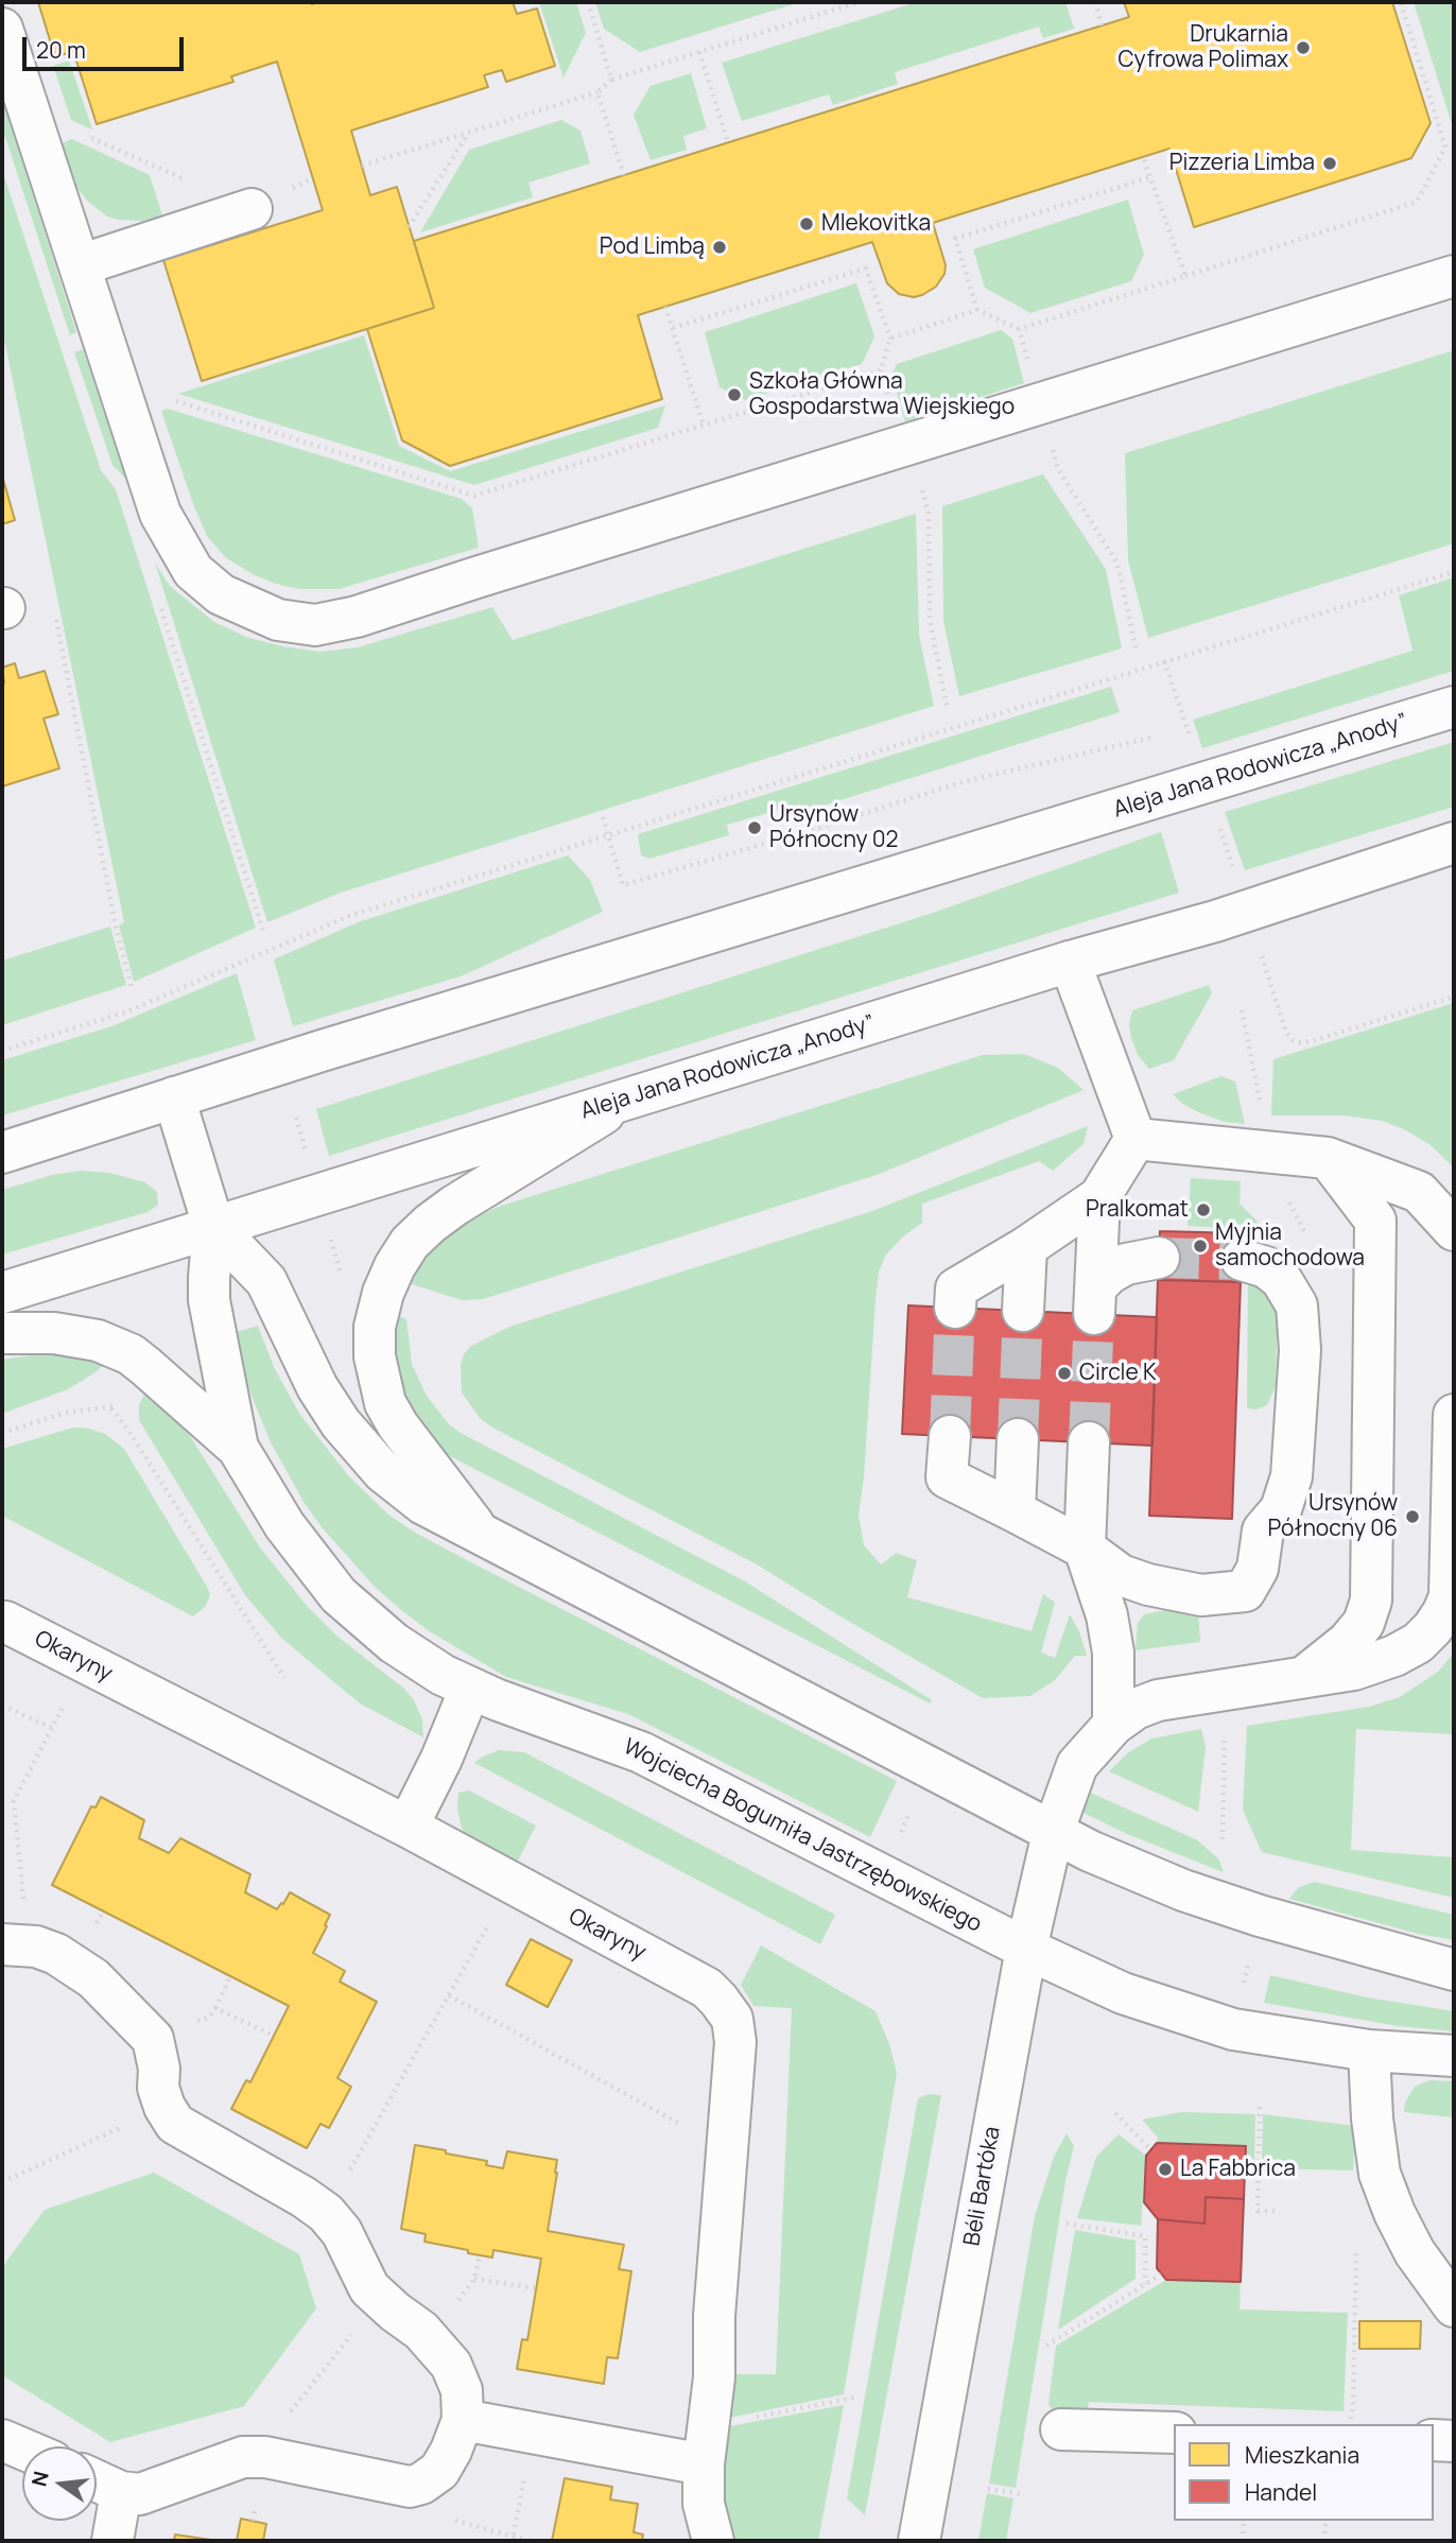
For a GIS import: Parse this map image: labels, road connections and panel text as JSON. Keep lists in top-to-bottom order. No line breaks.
{"streets":{"street":["Aleja Jana Rodowicza „Anody”","Okaryny","Wojciecha Bogumiła Jastrzębowskiego","Béli Bartóka"]},"crossings":[["Wojciecha Bogumiła Jastrzębowskiego","Béli Bartóka"]],"places":["Drukarnia Cyfrowa Polimax","Pizzeria Limba","Mlekovitka","Pod Limbą","Szkoła Główna Gospodarstwa Wiejskiego","Ursynów Północny 02","Pralkomat","Myjnia samochodowa","Circle K","Ursynów Północny 06","La Fabbrica"],"legend":["Mieszkania","Handel"],"scale_bar":"20 m","north":"left"}
